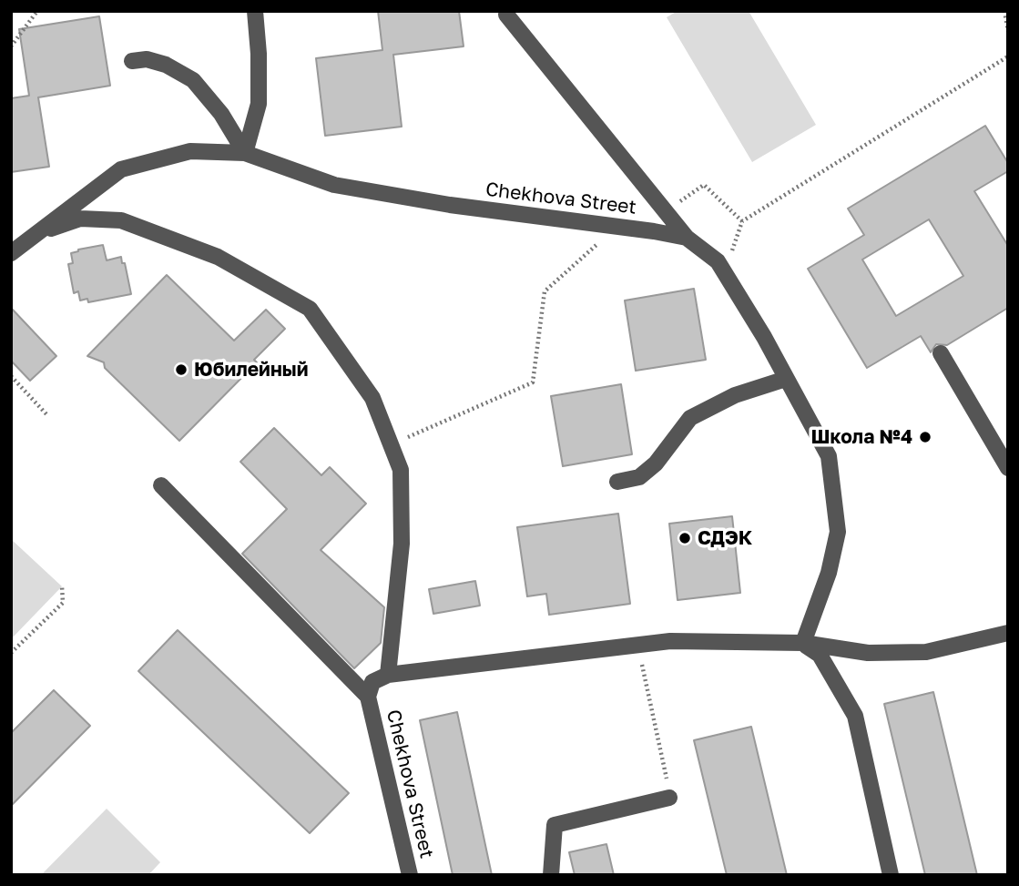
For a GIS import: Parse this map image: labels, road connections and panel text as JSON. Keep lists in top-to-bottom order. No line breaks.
{"streets":{"street":["Chekhova Street"]},"places":["Юбилейный","Школа №4","СДЭК"]}
